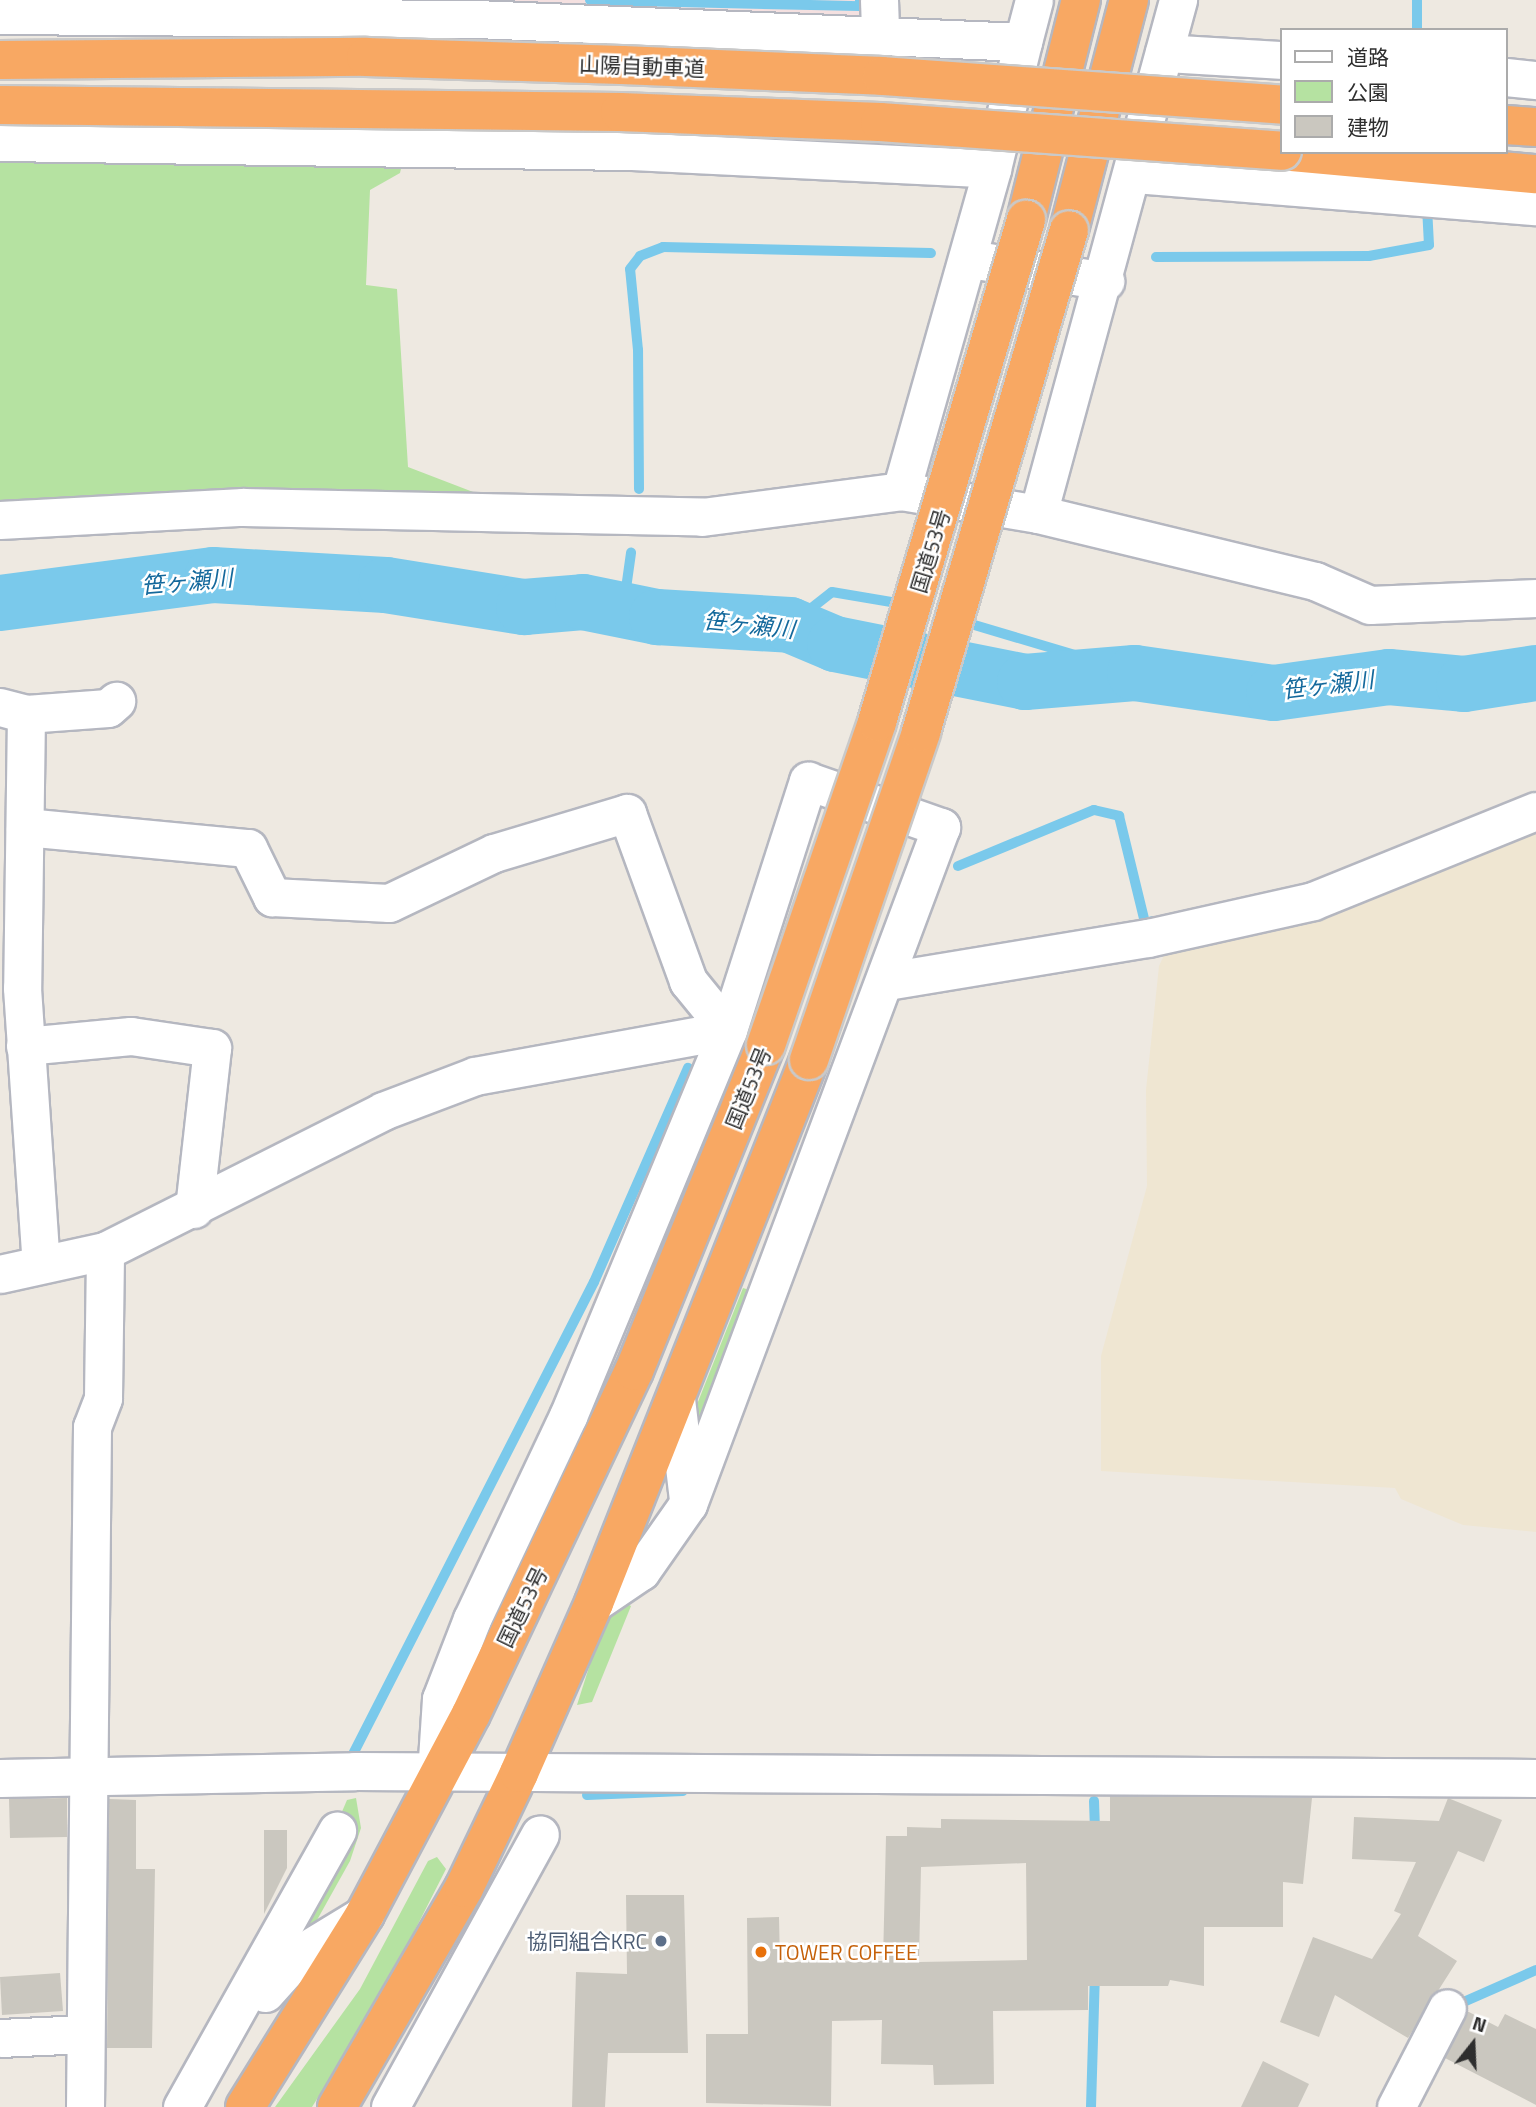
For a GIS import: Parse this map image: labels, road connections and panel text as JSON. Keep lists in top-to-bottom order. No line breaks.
{"streets":{"highway":["山陽自動車道","国道53号"]},"water":["笹ヶ瀬川"],"places":["協同組合KRC","TOWER COFFEE"],"legend":["道路","公園","建物"],"north":"top"}
